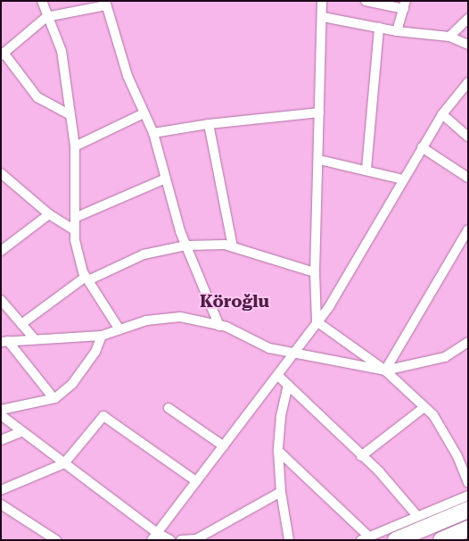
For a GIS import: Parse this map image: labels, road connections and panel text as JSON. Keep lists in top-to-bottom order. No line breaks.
{"districts":["Köroğlu"]}
